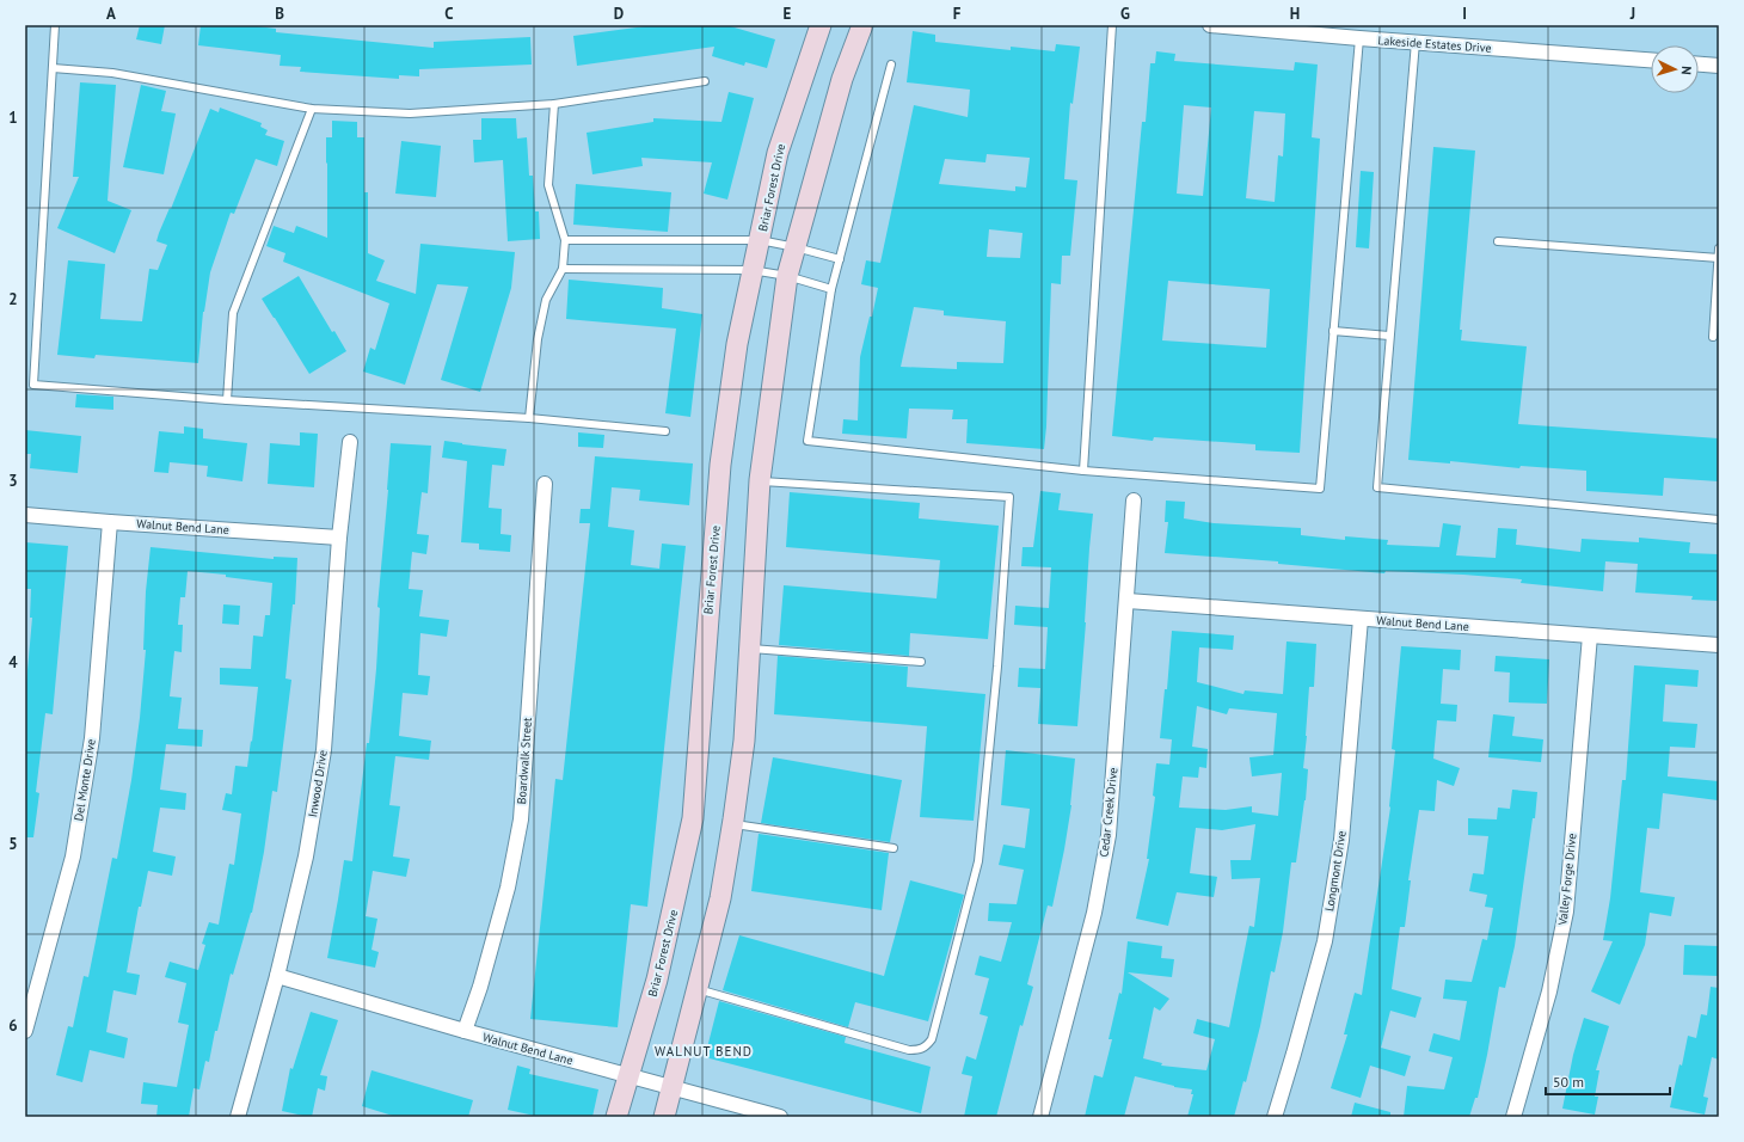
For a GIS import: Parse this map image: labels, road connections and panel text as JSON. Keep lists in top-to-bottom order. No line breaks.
{"streets":{"main road":["Briar Forest Drive"],"street":["Lakeside Estates Drive","Walnut Bend Lane","Boardwalk Street","Del Monte Drive","Inwood Drive","Cedar Creek Drive","Longmont Drive","Valley Forge Drive"]},"crossings":[["Briar Forest Drive","Walnut Bend Lane"],["Walnut Bend Lane","Boardwalk Street"],["Walnut Bend Lane","Del Monte Drive"],["Walnut Bend Lane","Inwood Drive"],["Walnut Bend Lane","Cedar Creek Drive"],["Walnut Bend Lane","Longmont Drive"],["Walnut Bend Lane","Valley Forge Drive"]],"districts":["WALNUT BEND"],"scale_bar":"50 m","north":"right","grid":{"columns":["A","B","C","D","E","F","G","H","I","J"],"rows":["1","2","3","4","5","6"]}}
